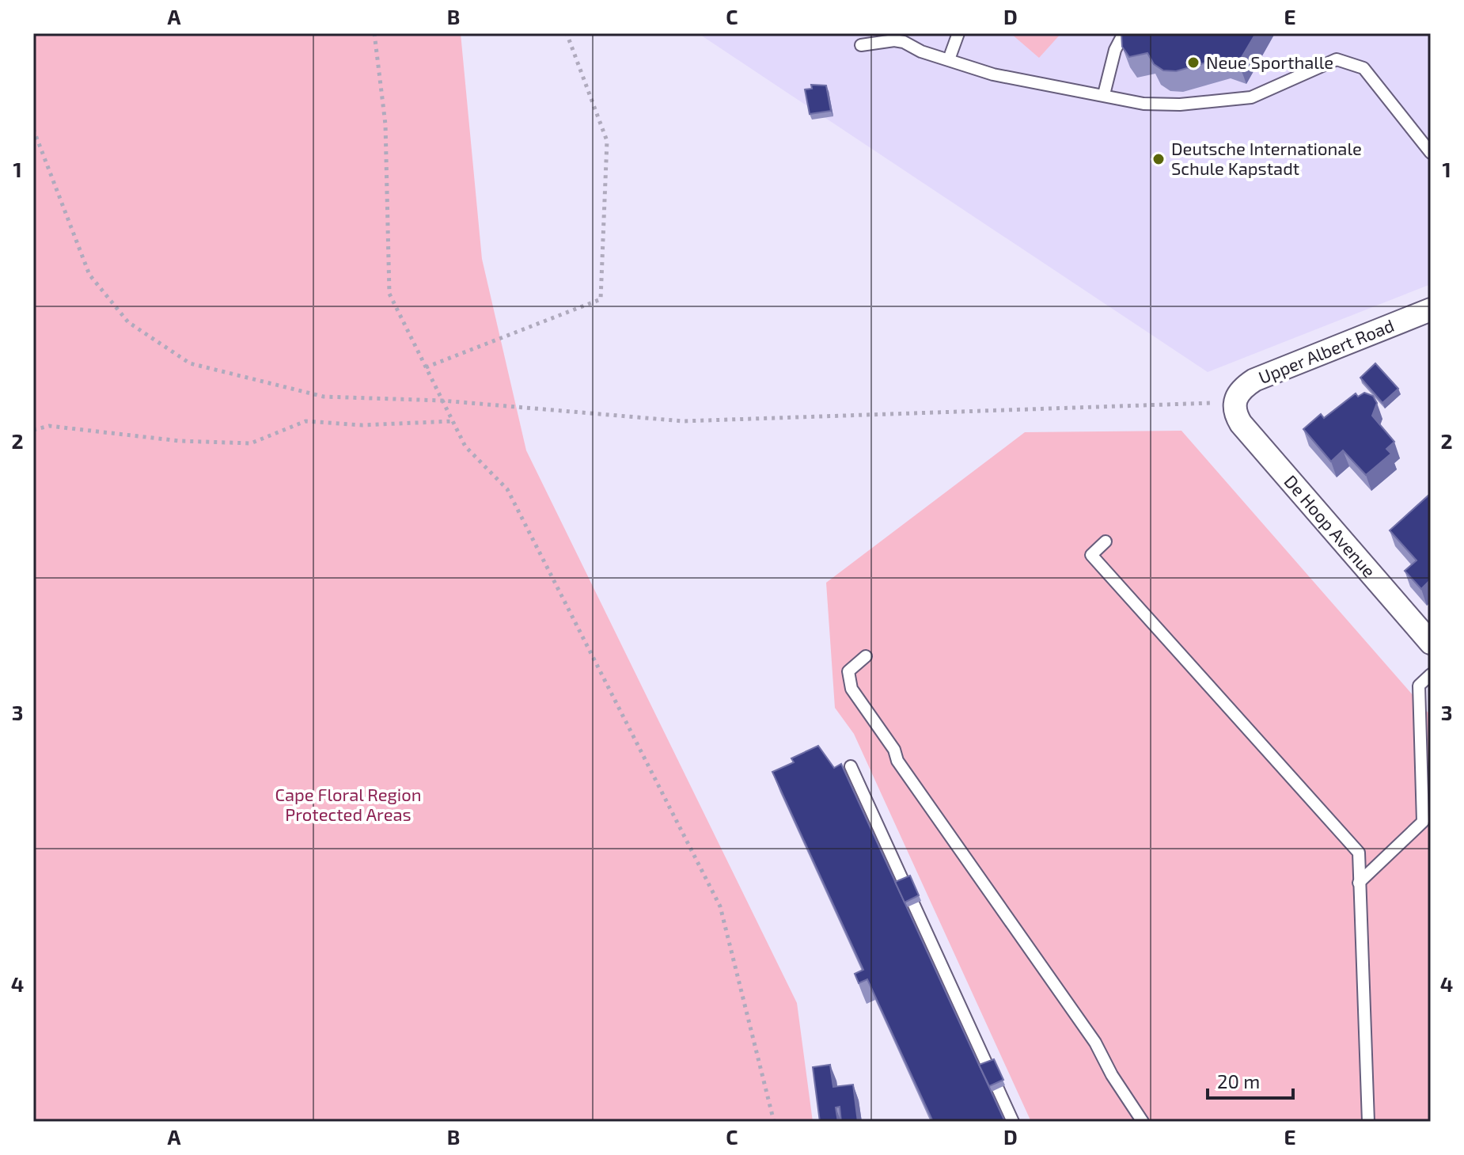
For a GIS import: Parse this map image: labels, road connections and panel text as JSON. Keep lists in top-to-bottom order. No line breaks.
{"streets":{"street":["Upper Albert Road","De Hoop Avenue"]},"crossings":[["Upper Albert Road","De Hoop Avenue"]],"parks":["Cape Floral Region Protected Areas"],"places":["Neue Sporthalle","Deutsche Internationale Schule Kapstadt"],"scale_bar":"20 m","grid":{"columns":["A","B","C","D","E"],"rows":["1","2","3","4"]}}
